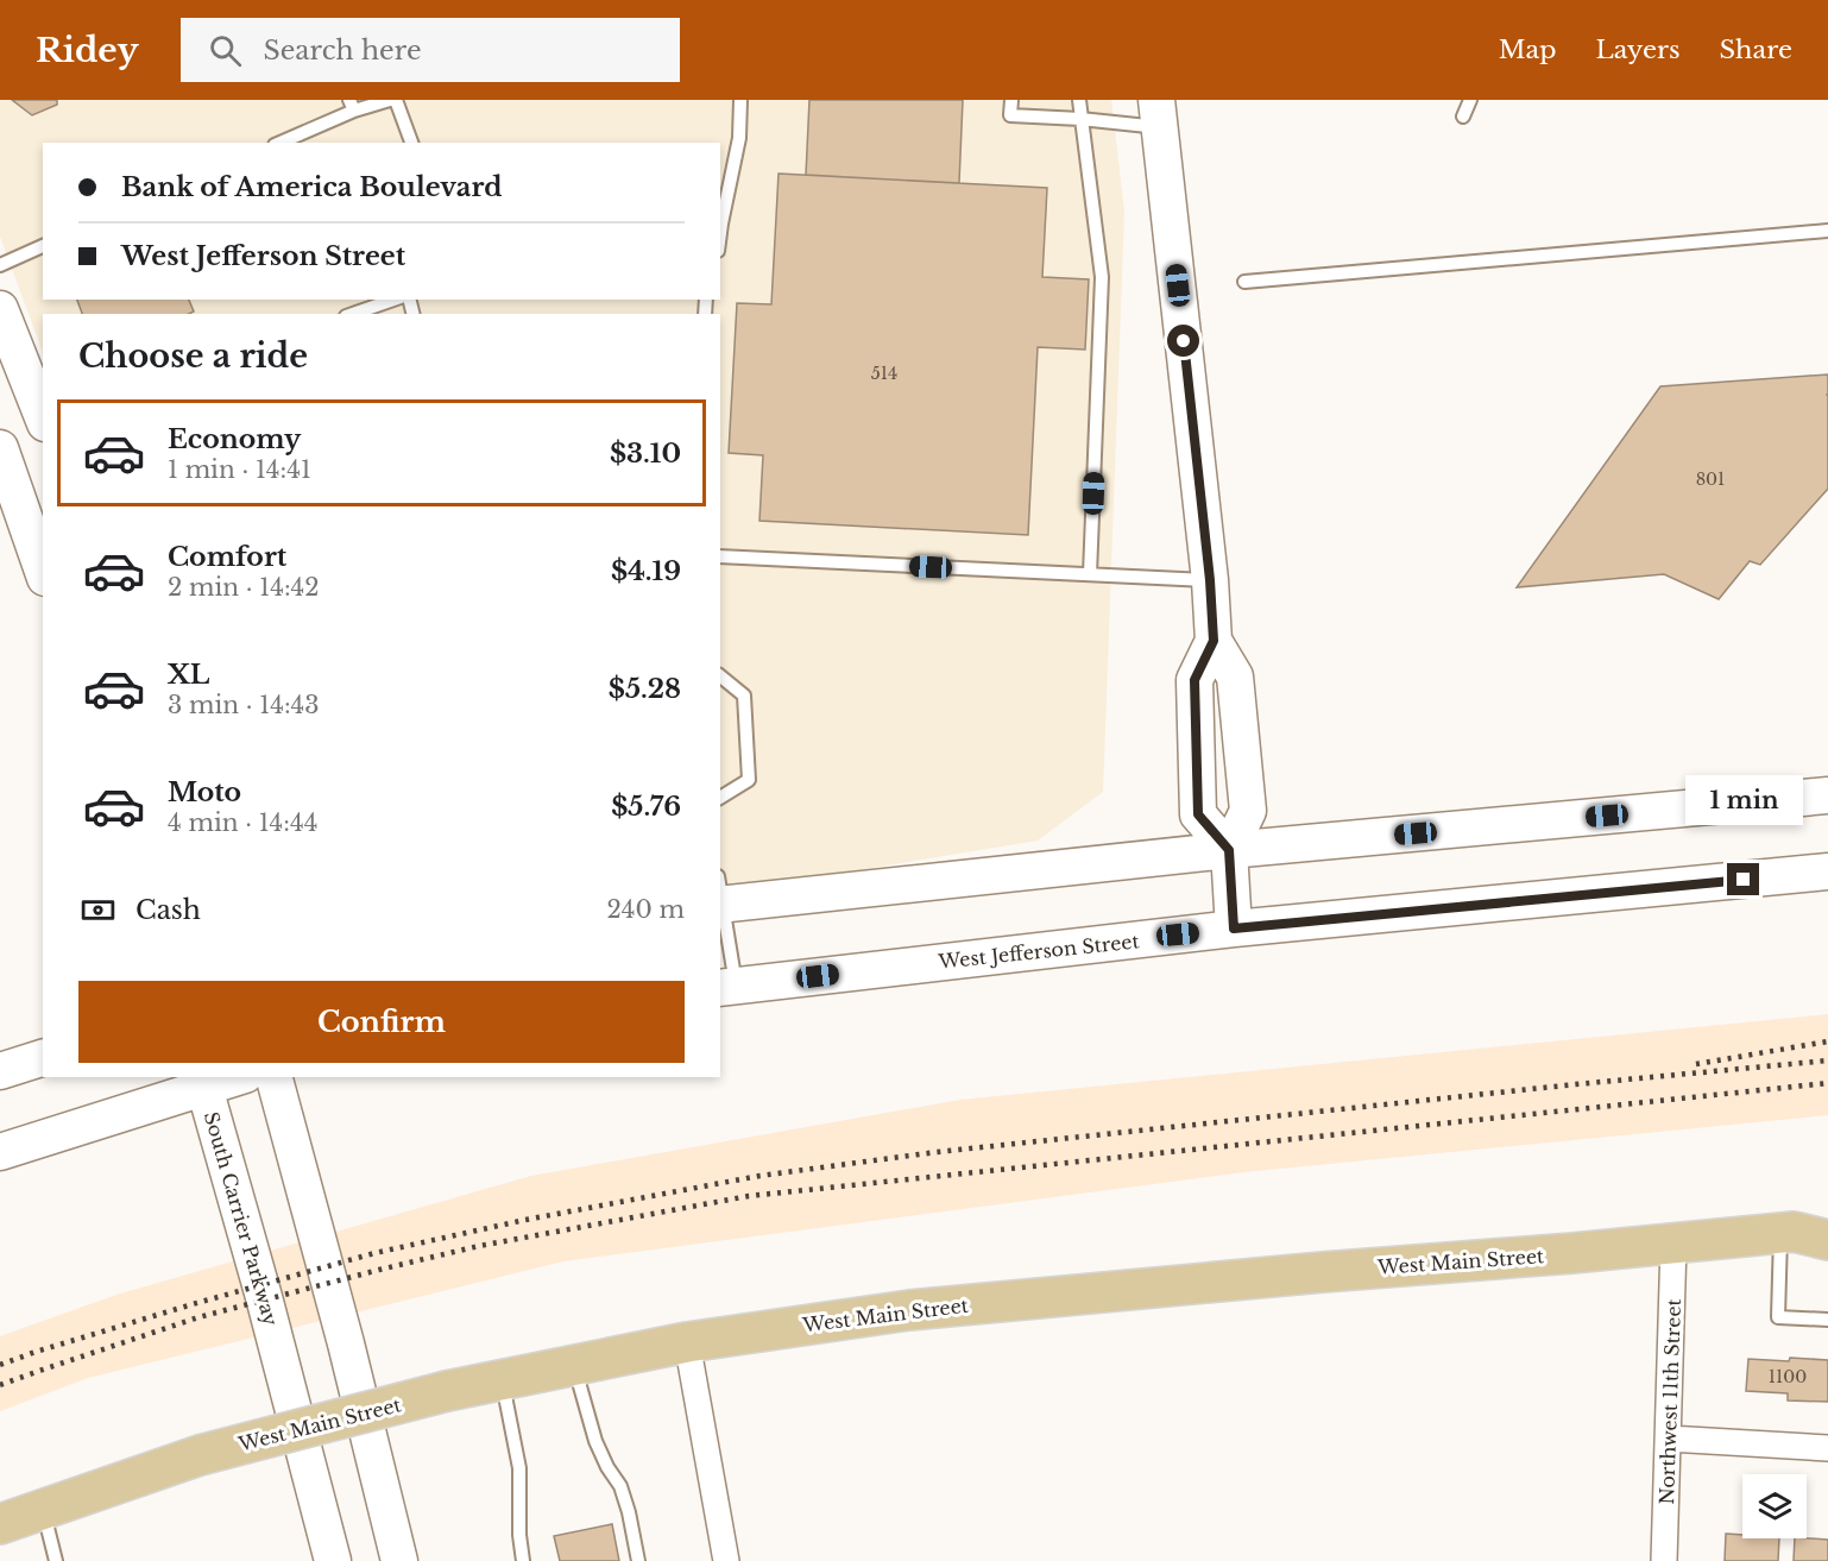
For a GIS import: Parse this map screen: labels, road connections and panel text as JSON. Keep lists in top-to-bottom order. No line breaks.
{"streets":{"main road":["West Jefferson Street","South Carrier Parkway","West Main Street"],"street":["Northwest 11th Street"]},"crossings":[["West Main Street","Northwest 11th Street"]],"house_numbers":["514","801","1100"],"page":{"header":"Ridey","search":"Search here","nav":["Map","Layers","Share"],"banner":["Bank of America Boulevard","West Jefferson Street"],"heading":"Choose a ride","list":[{"name":"Economy","note":"1 min · 14:41","value":"$3.10"},{"name":"Comfort","note":"2 min · 14:42","value":"$4.19"},{"name":"XL","note":"3 min · 14:43","value":"$5.28"},{"name":"Moto","note":"4 min · 14:44","value":"$5.76"}],"bubble":"1 min","pay":["Cash","240 m"],"buttons":"Confirm"}}
